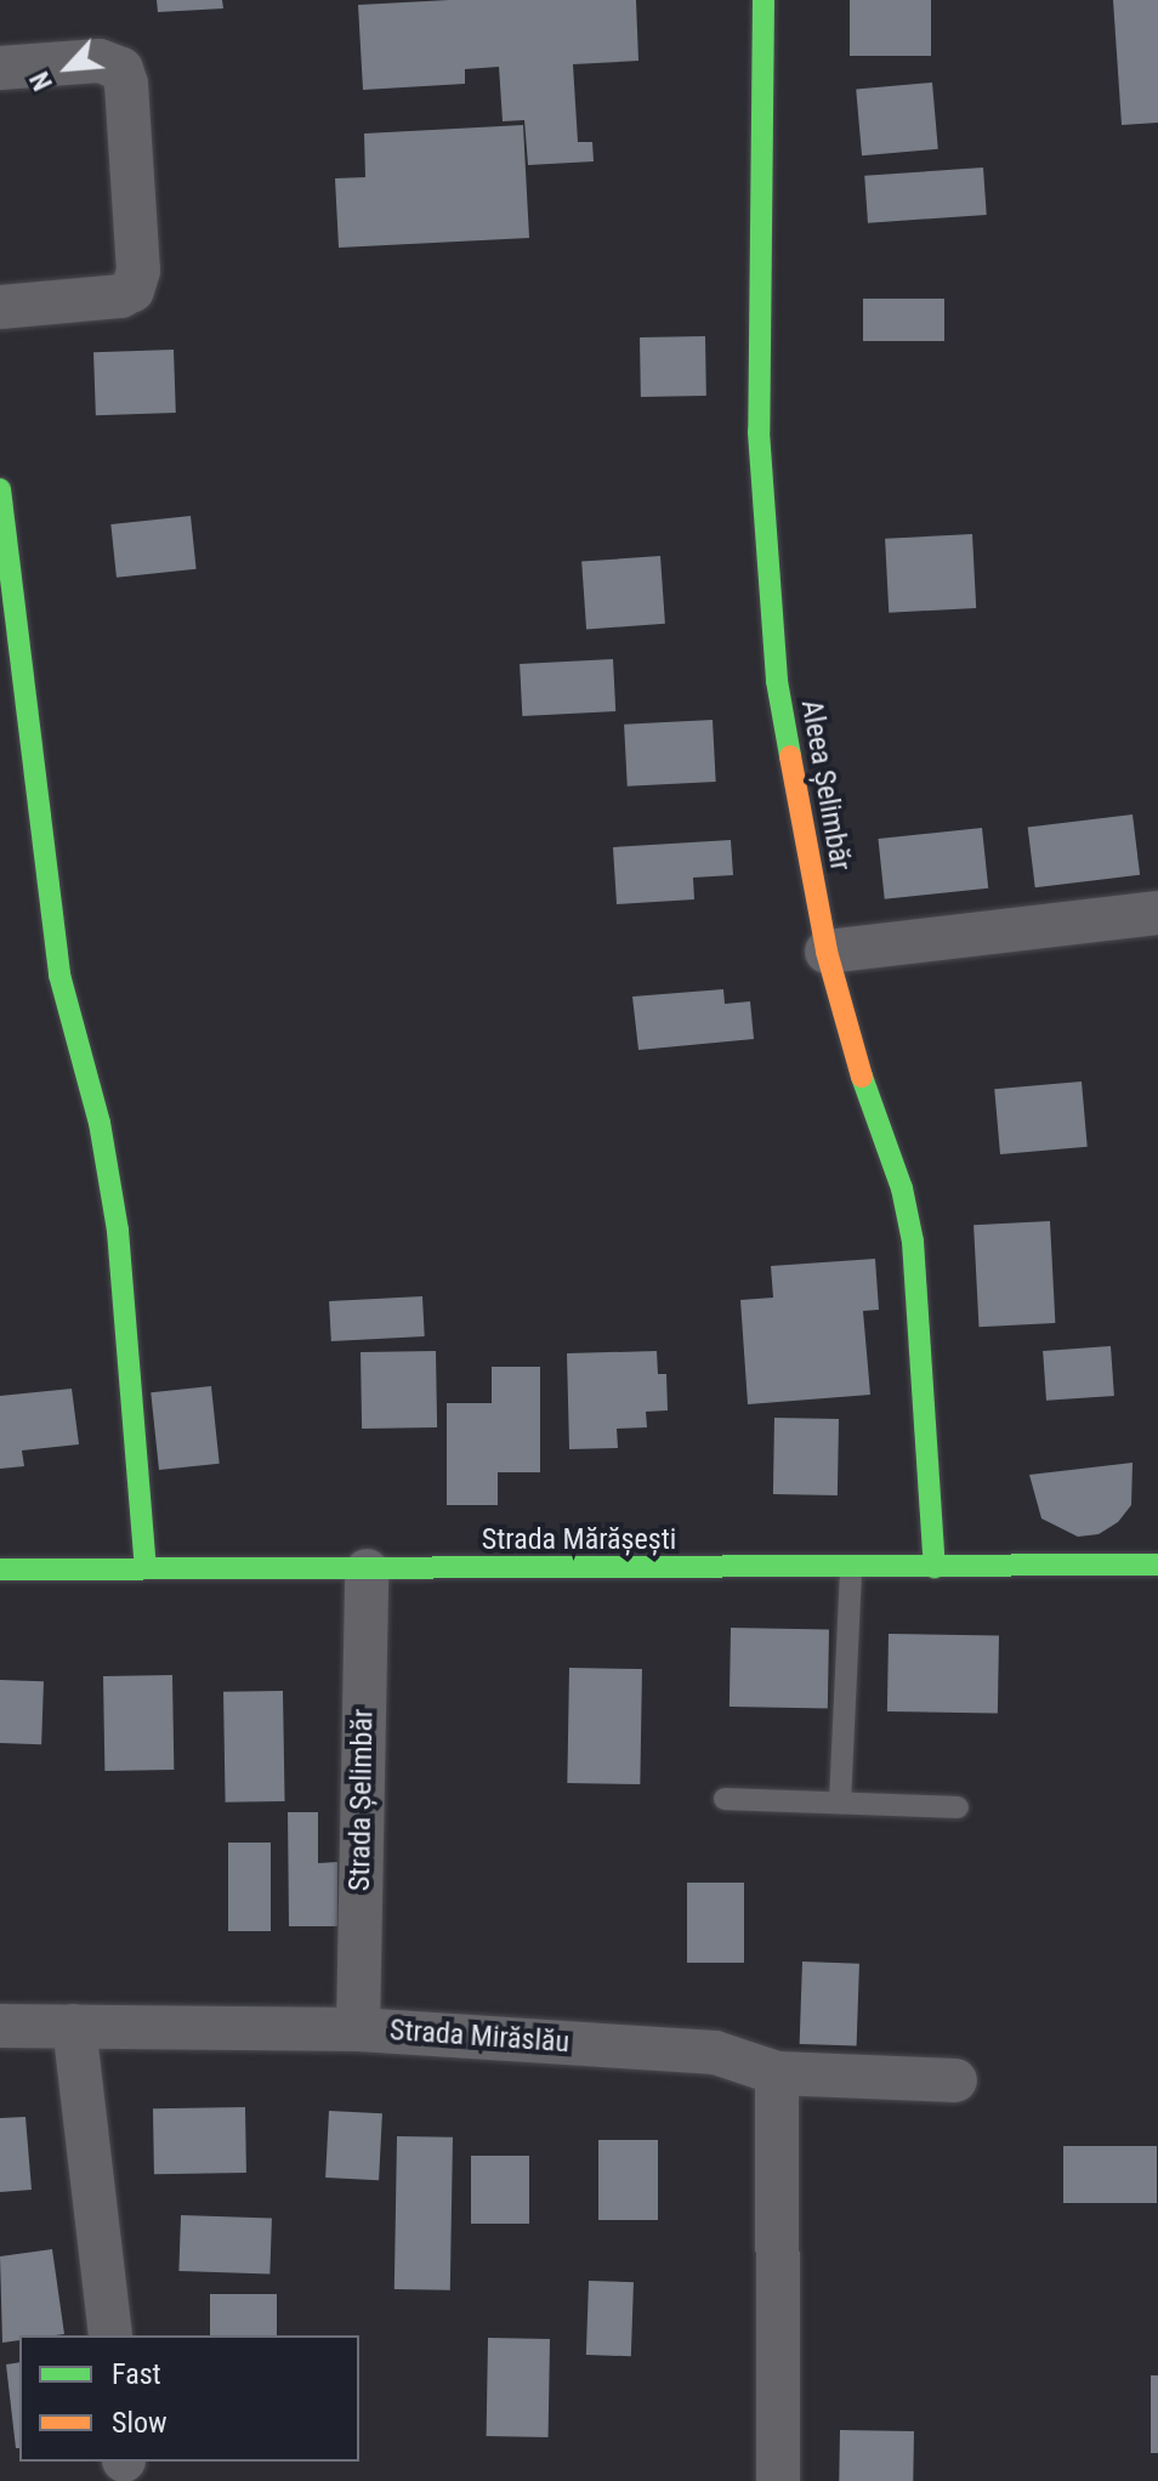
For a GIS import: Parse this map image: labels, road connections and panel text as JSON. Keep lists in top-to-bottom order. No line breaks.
{"streets":{"street":["Aleea Șelimbăr","Strada Mărășești","Strada Șelimbăr","Strada Mirăslău"]},"crossings":[["Aleea Șelimbăr","Strada Mărășești"],["Strada Mărășești","Strada Șelimbăr"],["Strada Șelimbăr","Strada Mirăslău"]],"legend":["Fast","Slow"],"north":"bottom left"}
